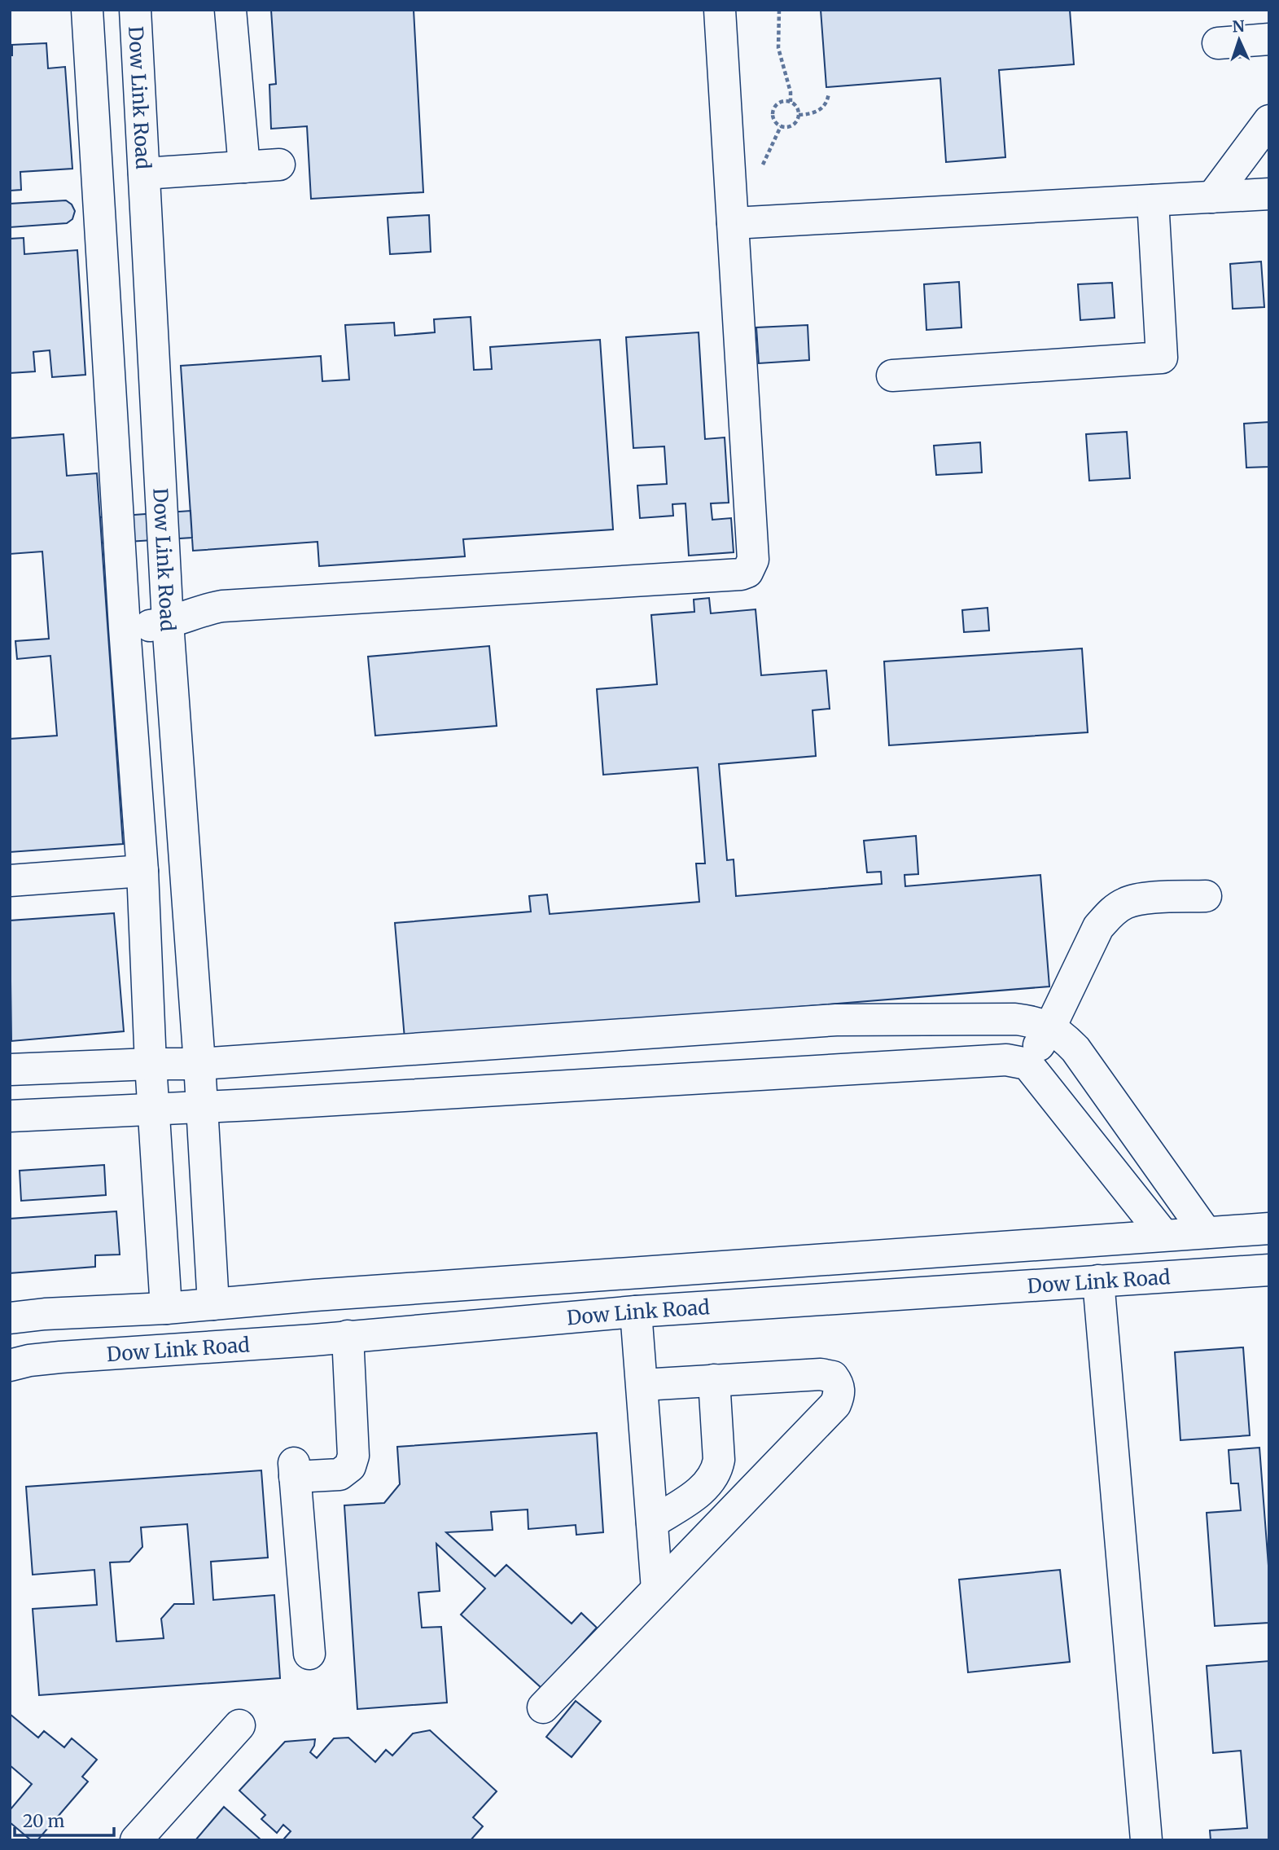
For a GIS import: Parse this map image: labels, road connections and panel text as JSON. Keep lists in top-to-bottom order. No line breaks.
{"streets":{"lane":["Dow Link Road"]},"scale_bar":"20 m","north":"top"}
